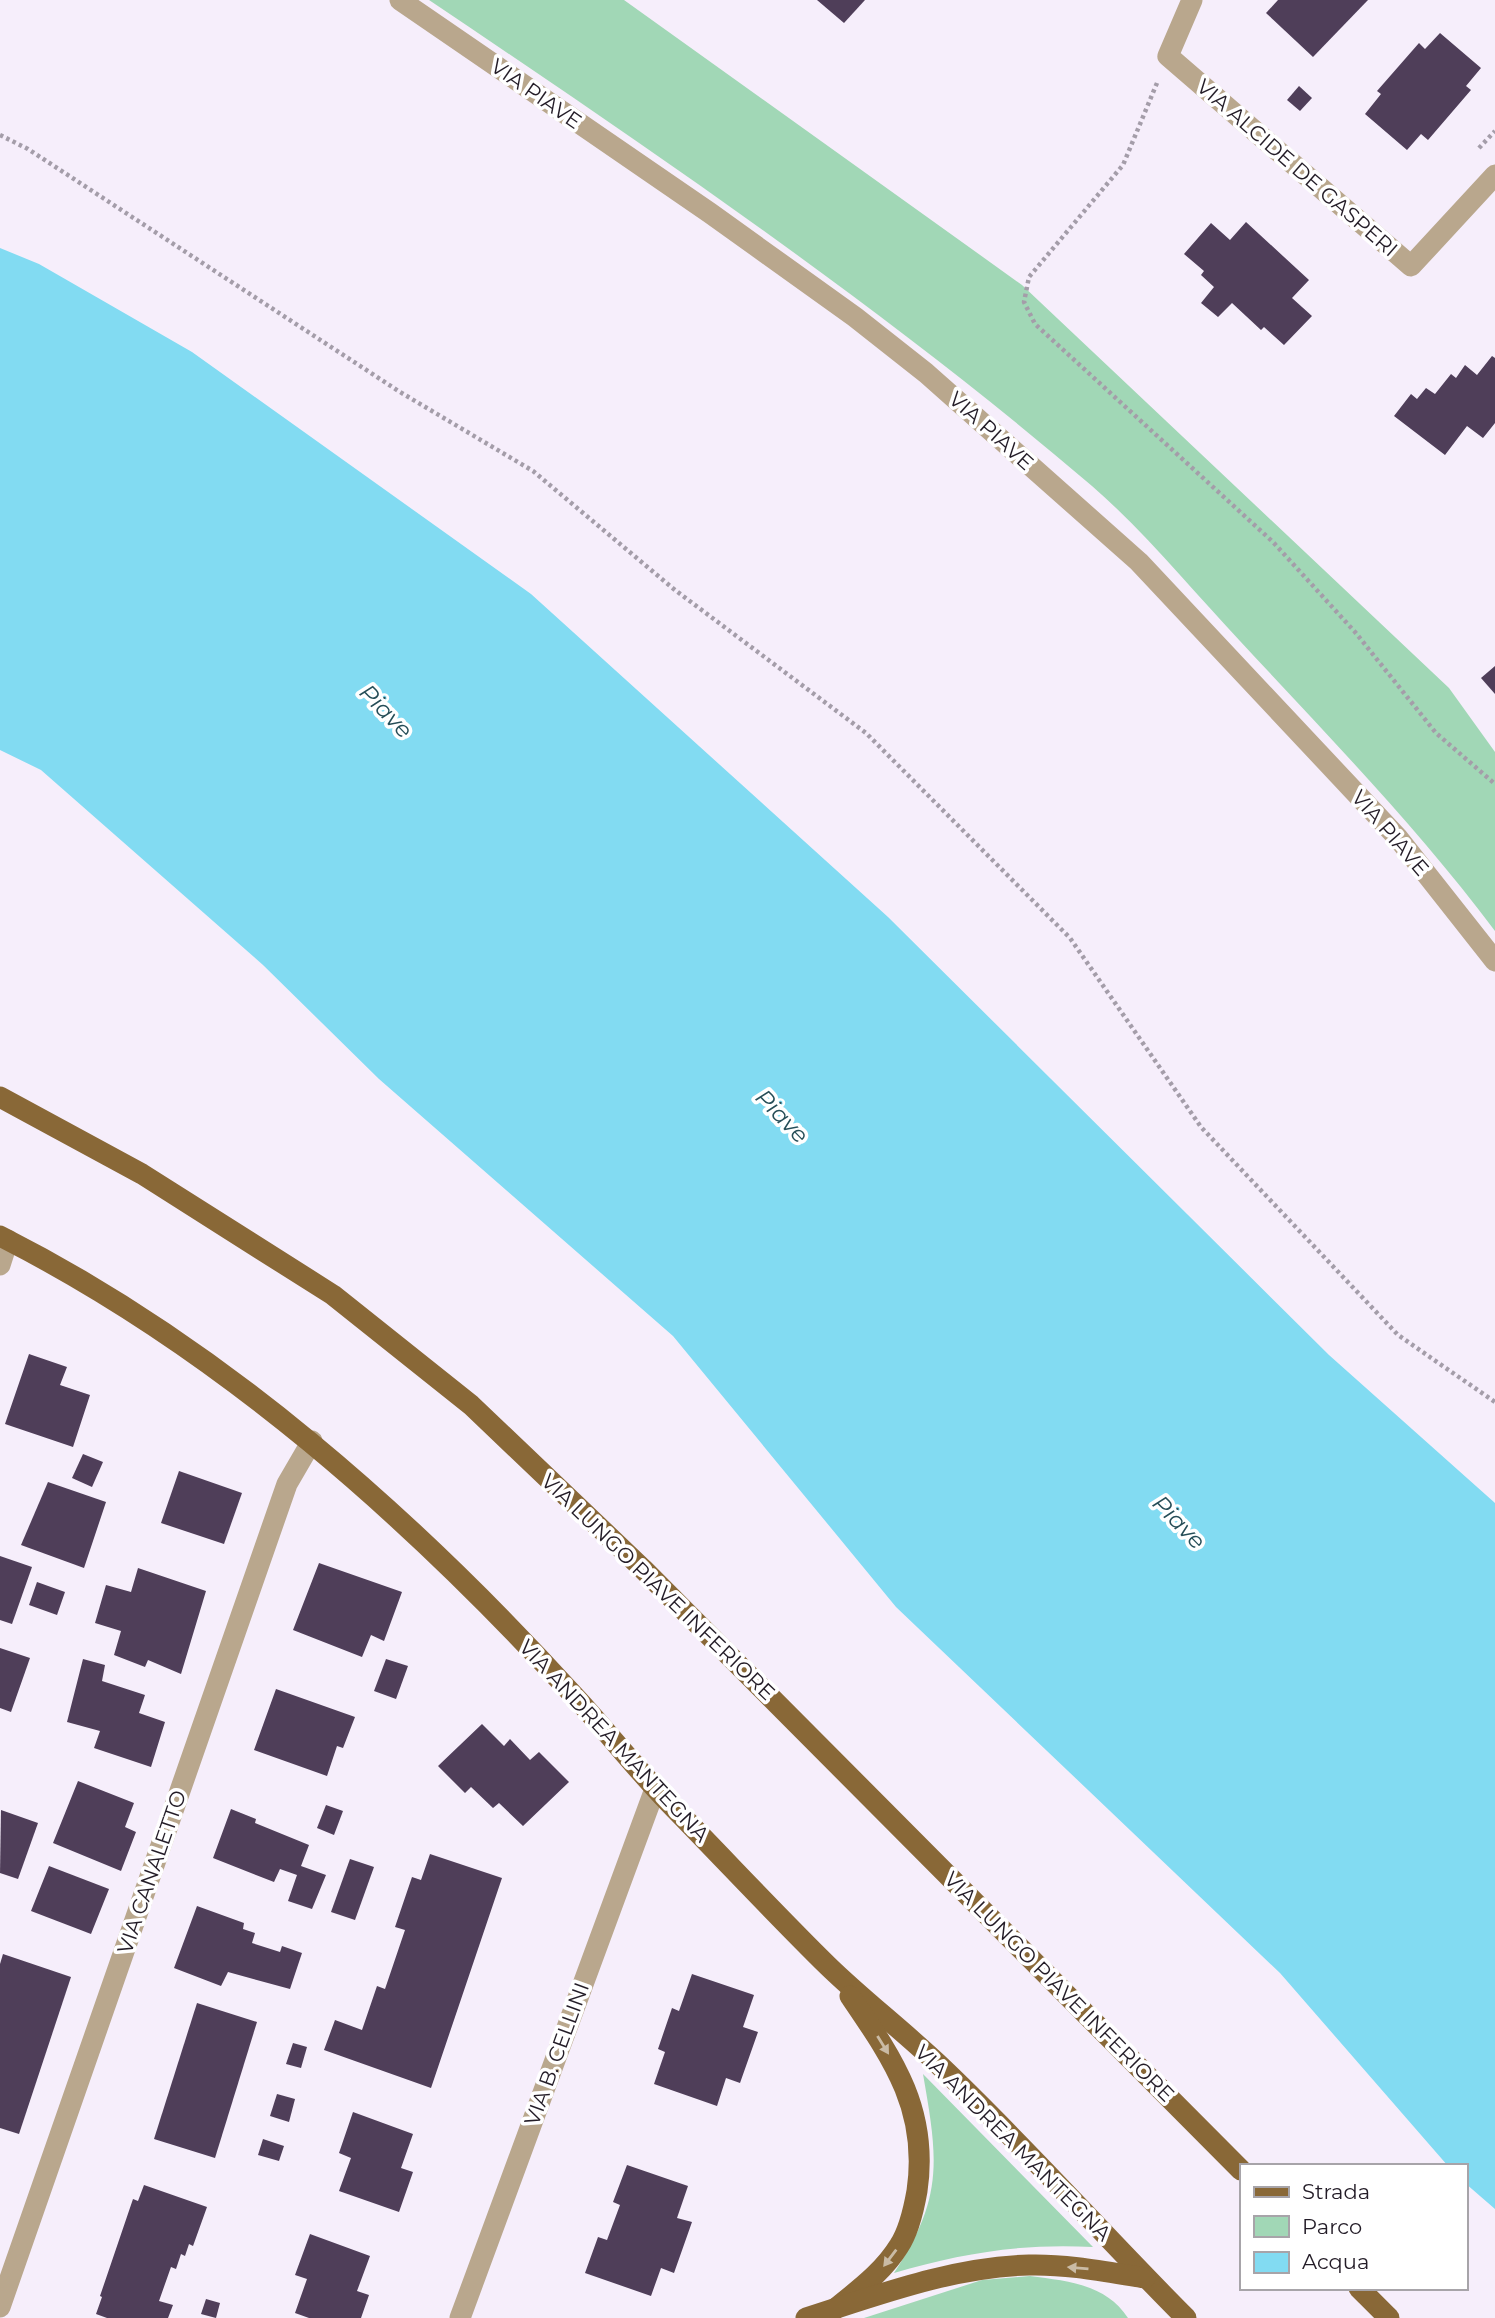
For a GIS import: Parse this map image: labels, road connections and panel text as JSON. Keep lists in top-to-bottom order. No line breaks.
{"streets":{"main road":["VIA LUNGO PIAVE INFERIORE","VIA ANDREA MANTEGNA"],"street":["VIA PIAVE","VIA ALCIDE DE GASPERI","VIA CANALETTO","VIA B. CELLINI"]},"crossings":[["VIA ANDREA MANTEGNA","VIA CANALETTO"],["VIA ANDREA MANTEGNA","VIA B. CELLINI"]],"water":["Piave"],"legend":["Strada","Parco","Acqua"]}
